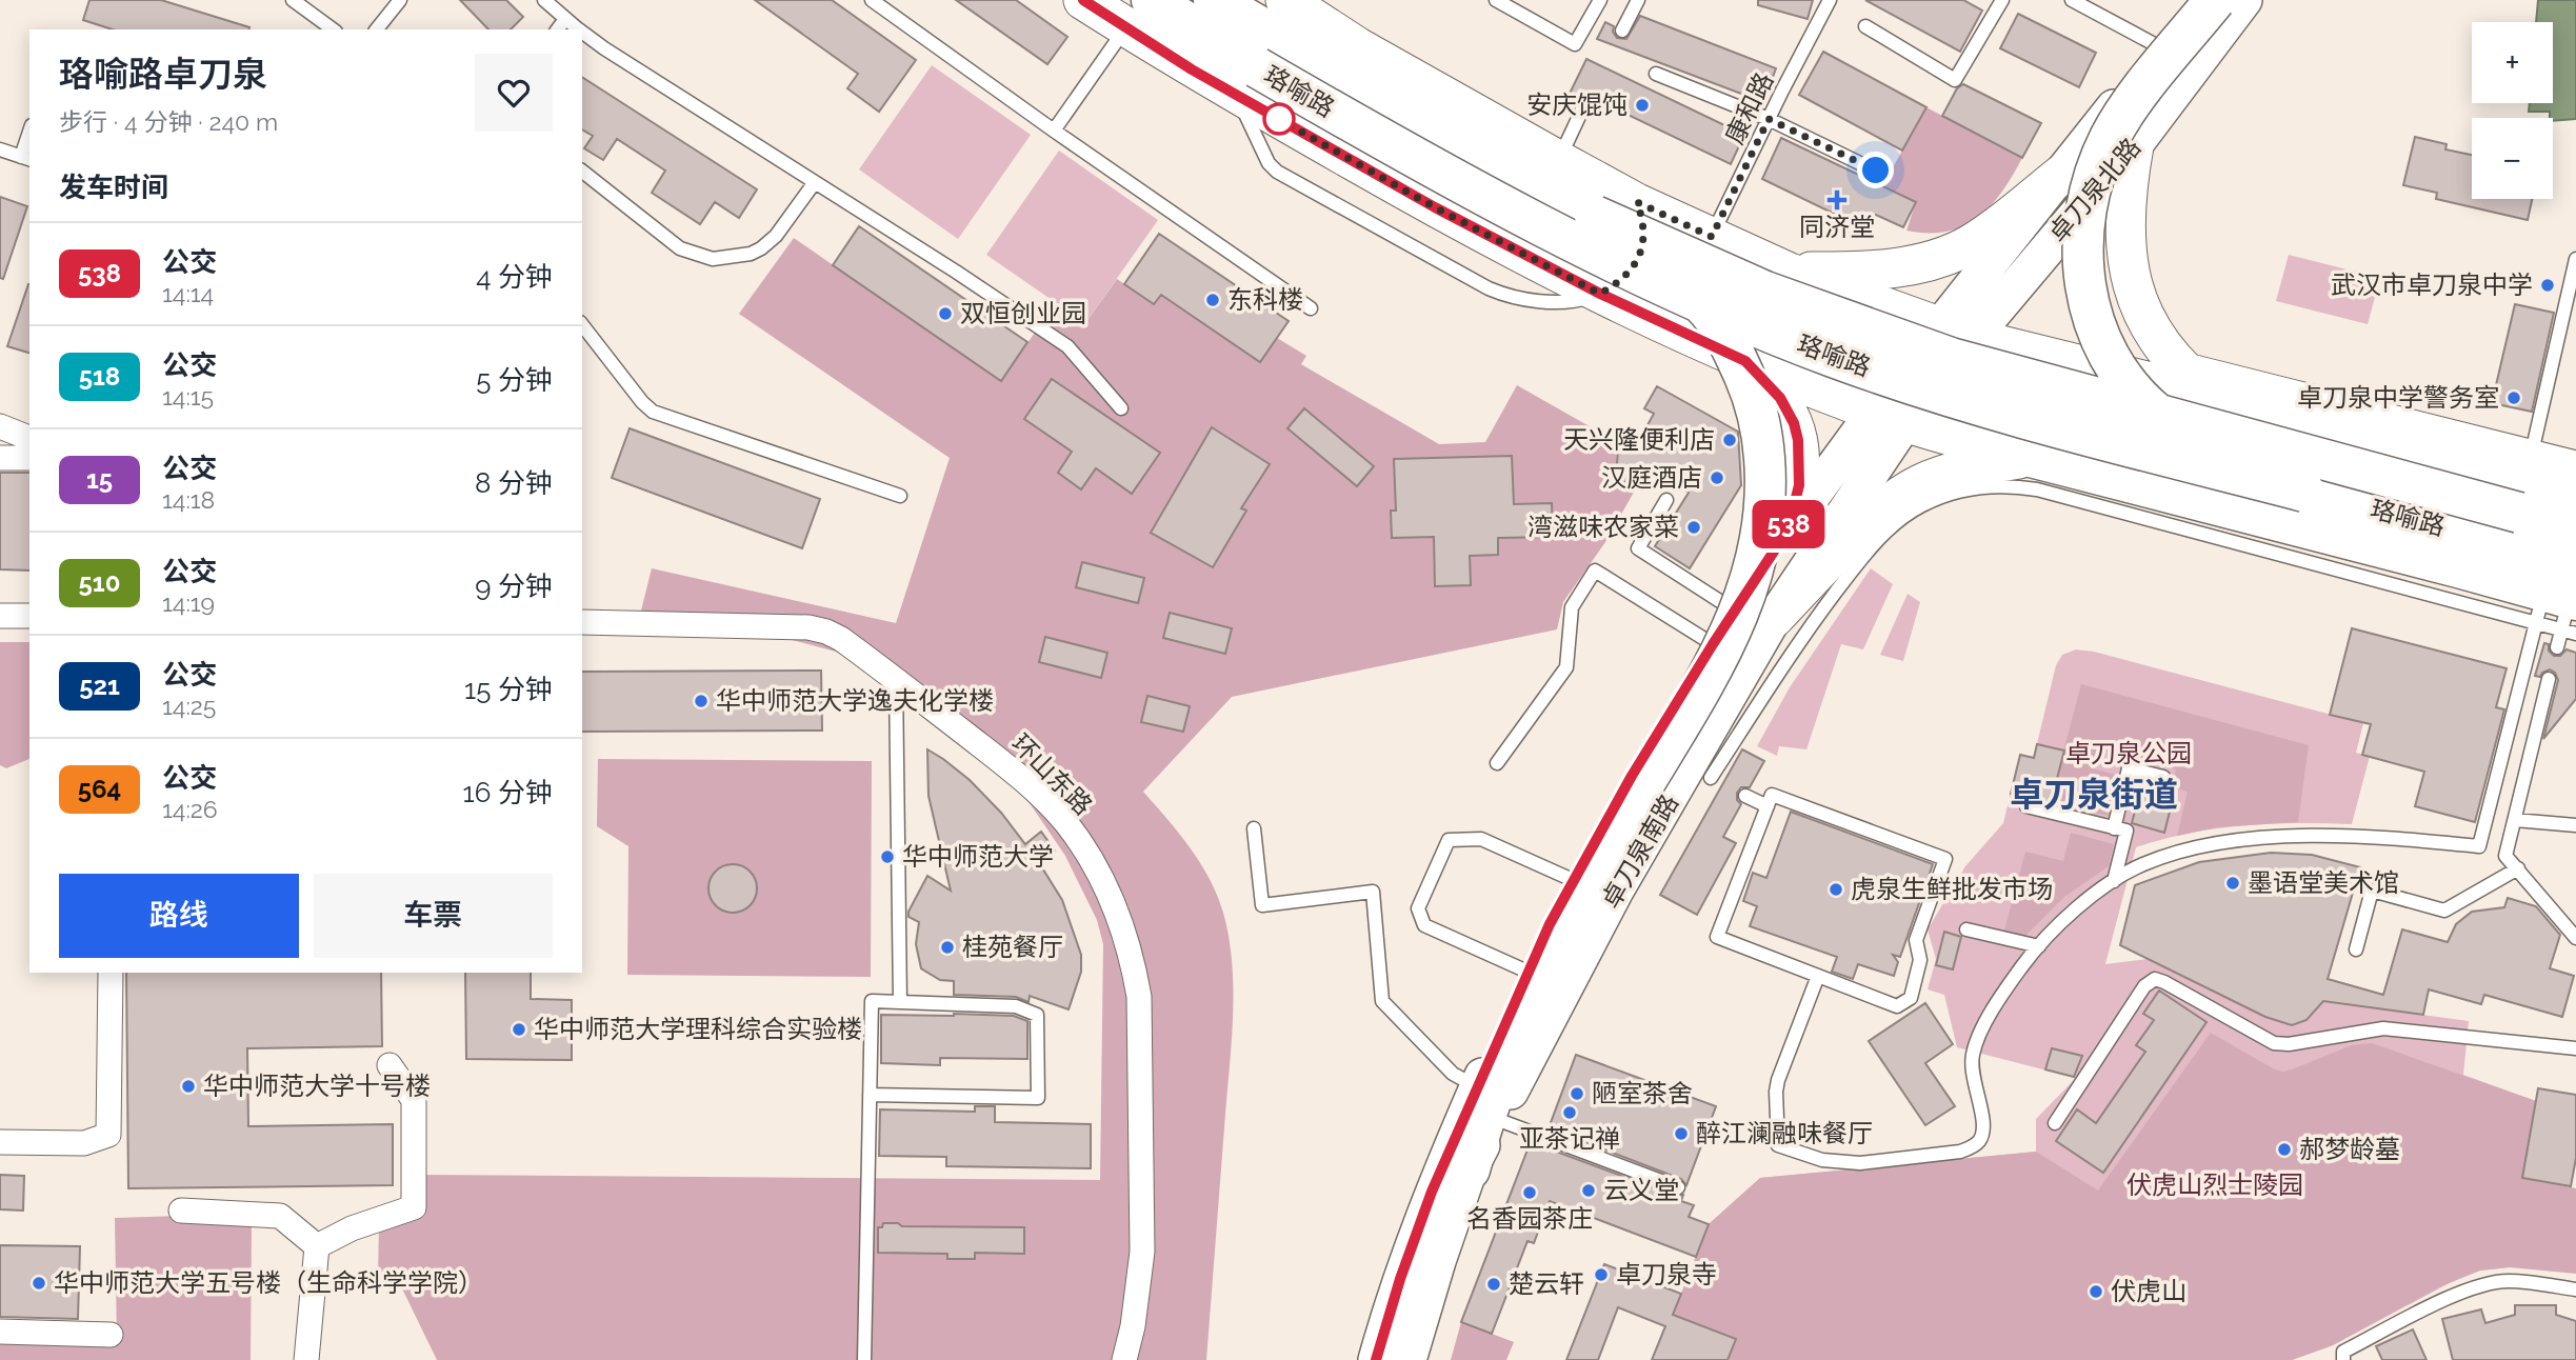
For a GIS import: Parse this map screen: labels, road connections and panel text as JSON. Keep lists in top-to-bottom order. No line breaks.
{"streets":{"highway":["珞喻路"],"main road":["卓刀泉北路","卓刀泉南路"],"street":["环山东路"],"lane":["康和路"]},"crossings":[["卓刀泉北路","卓刀泉南路"]],"districts":["卓刀泉街道"],"parks":["卓刀泉公园","伏虎山烈士陵园"],"places":{"other":["安庆馄饨","武汉市卓刀泉中学","东科楼","双恒创业园","卓刀泉中学警务室","天兴隆便利店","汉庭酒店","湾滋味农家菜","华中师范大学逸夫化学楼","华中师范大学","墨语堂美术馆","虎泉生鲜批发市场","桂苑餐厅","华中师范大学理科综合实验楼","华中师范大学十号楼","陋室茶舍","亚茶记禅","醉江澜融味餐厅","郝梦龄墓","云义堂","名香园茶庄","卓刀泉寺","华中师范大学五号楼（生命科学学院）","楚云轩","伏虎山"],"health":["同济堂"]},"lines":["bus line 538"],"page":{"on_map":"538","map_buttons":["+","−"],"heading":[["珞喻路卓刀泉","步行 · 4 分钟 · 240 m"],"发车时间"],"list":[{"mark":"538","name":"公交","note":"14:14","value":"4 分钟"},{"mark":"518","name":"公交","note":"14:15","value":"5 分钟"},{"mark":"15","name":"公交","note":"14:18","value":"8 分钟"},{"mark":"510","name":"公交","note":"14:19","value":"9 分钟"},{"mark":"521","name":"公交","note":"14:25","value":"15 分钟"},{"mark":"564","name":"公交","note":"14:26","value":"16 分钟"}],"buttons":["路线","车票"]}}
